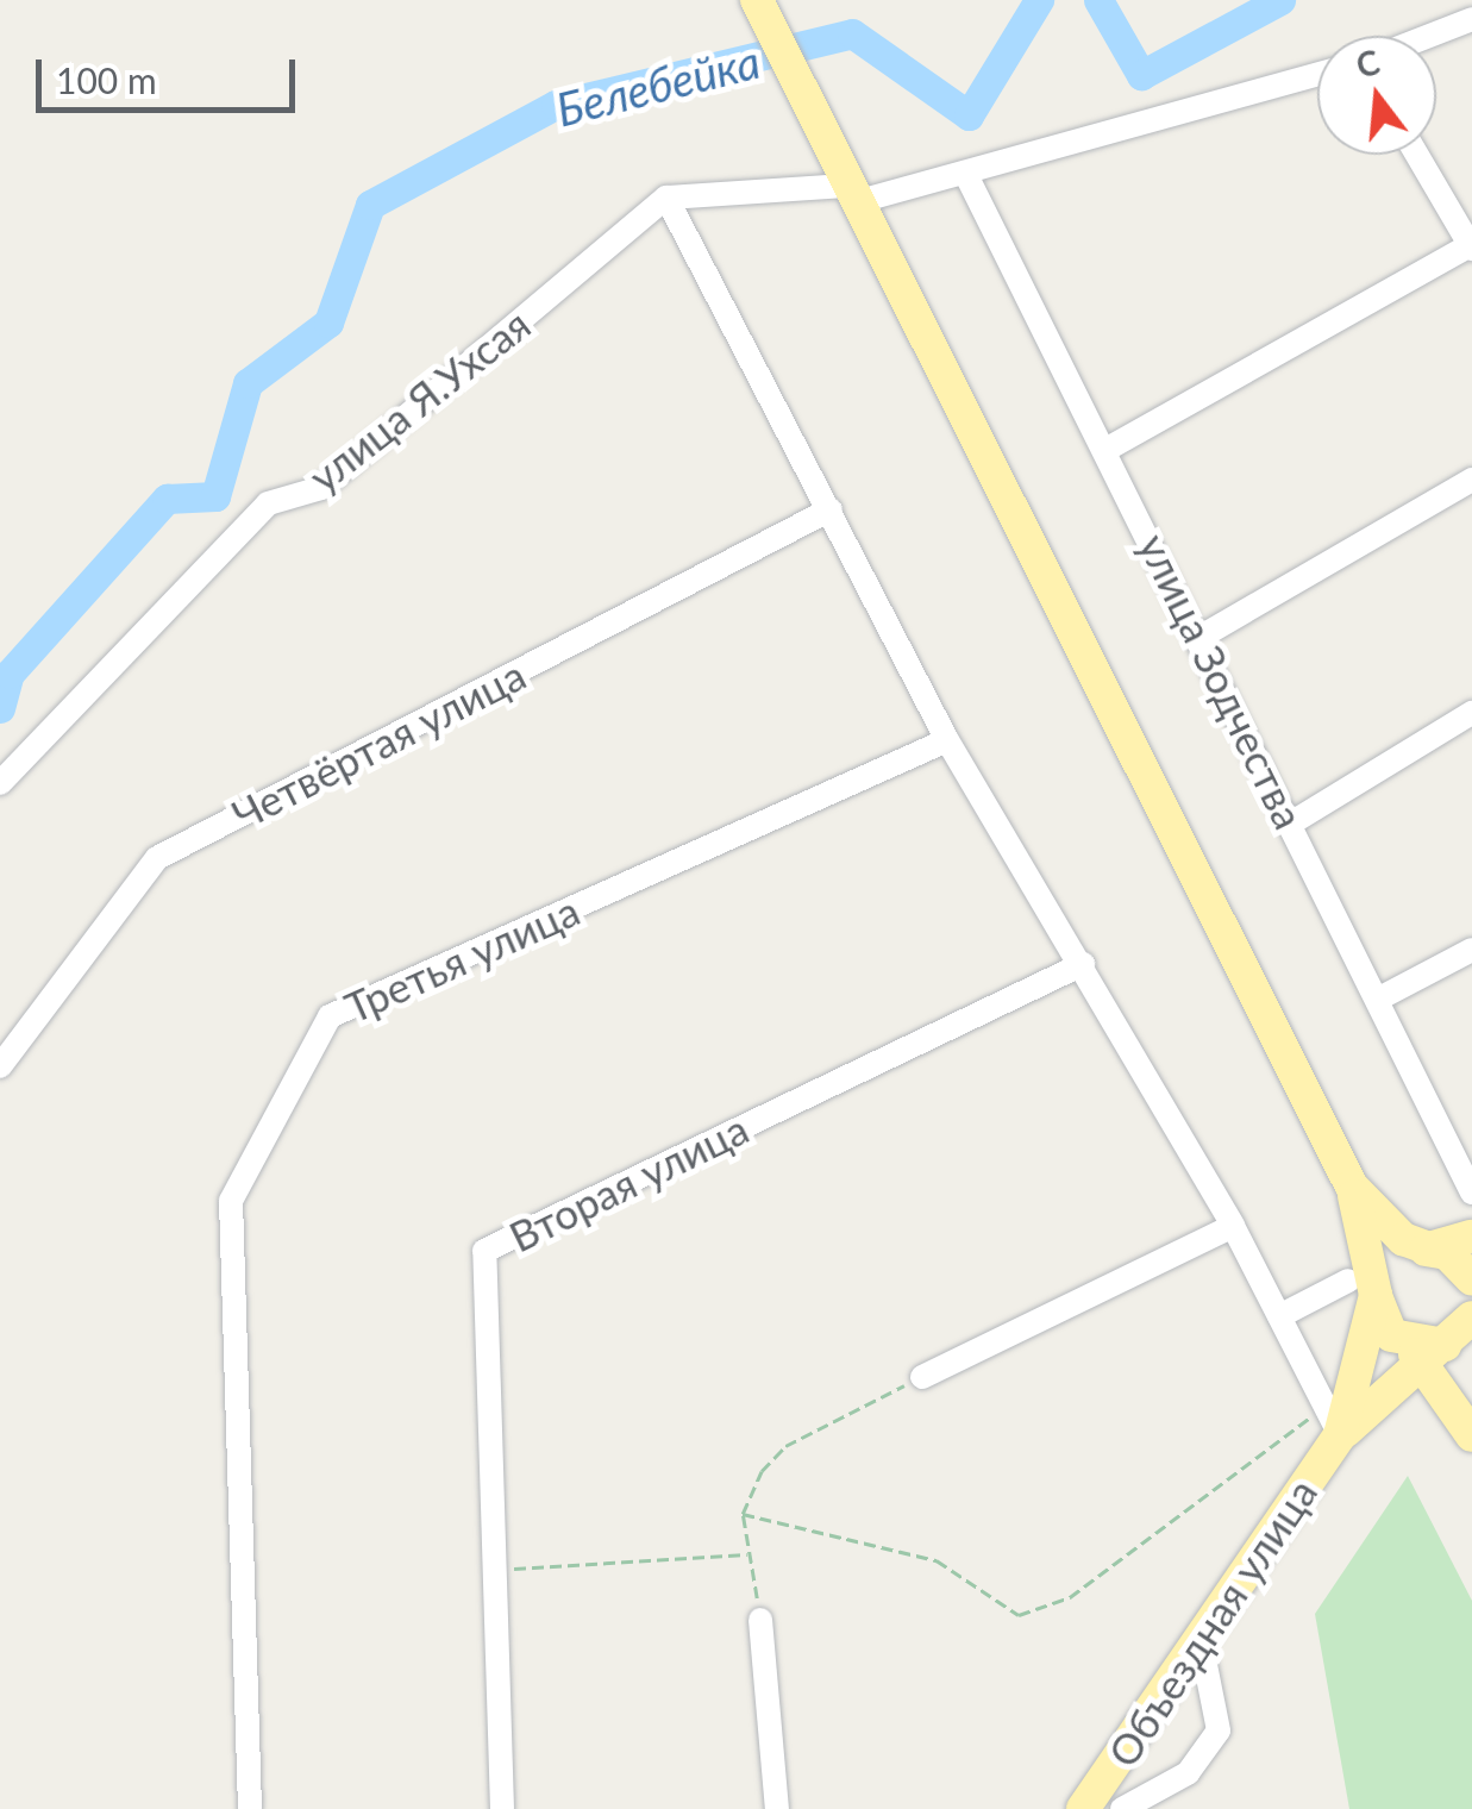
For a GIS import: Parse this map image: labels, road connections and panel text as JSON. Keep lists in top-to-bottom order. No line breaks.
{"streets":{"main road":["Объездная улица"],"street":["улица Я.Ухсая","улица Зодчества","Четвёртая улица","Третья улица","Вторая улица"]},"water":["Белебейка"],"scale_bar":"100 m","north":"top"}
